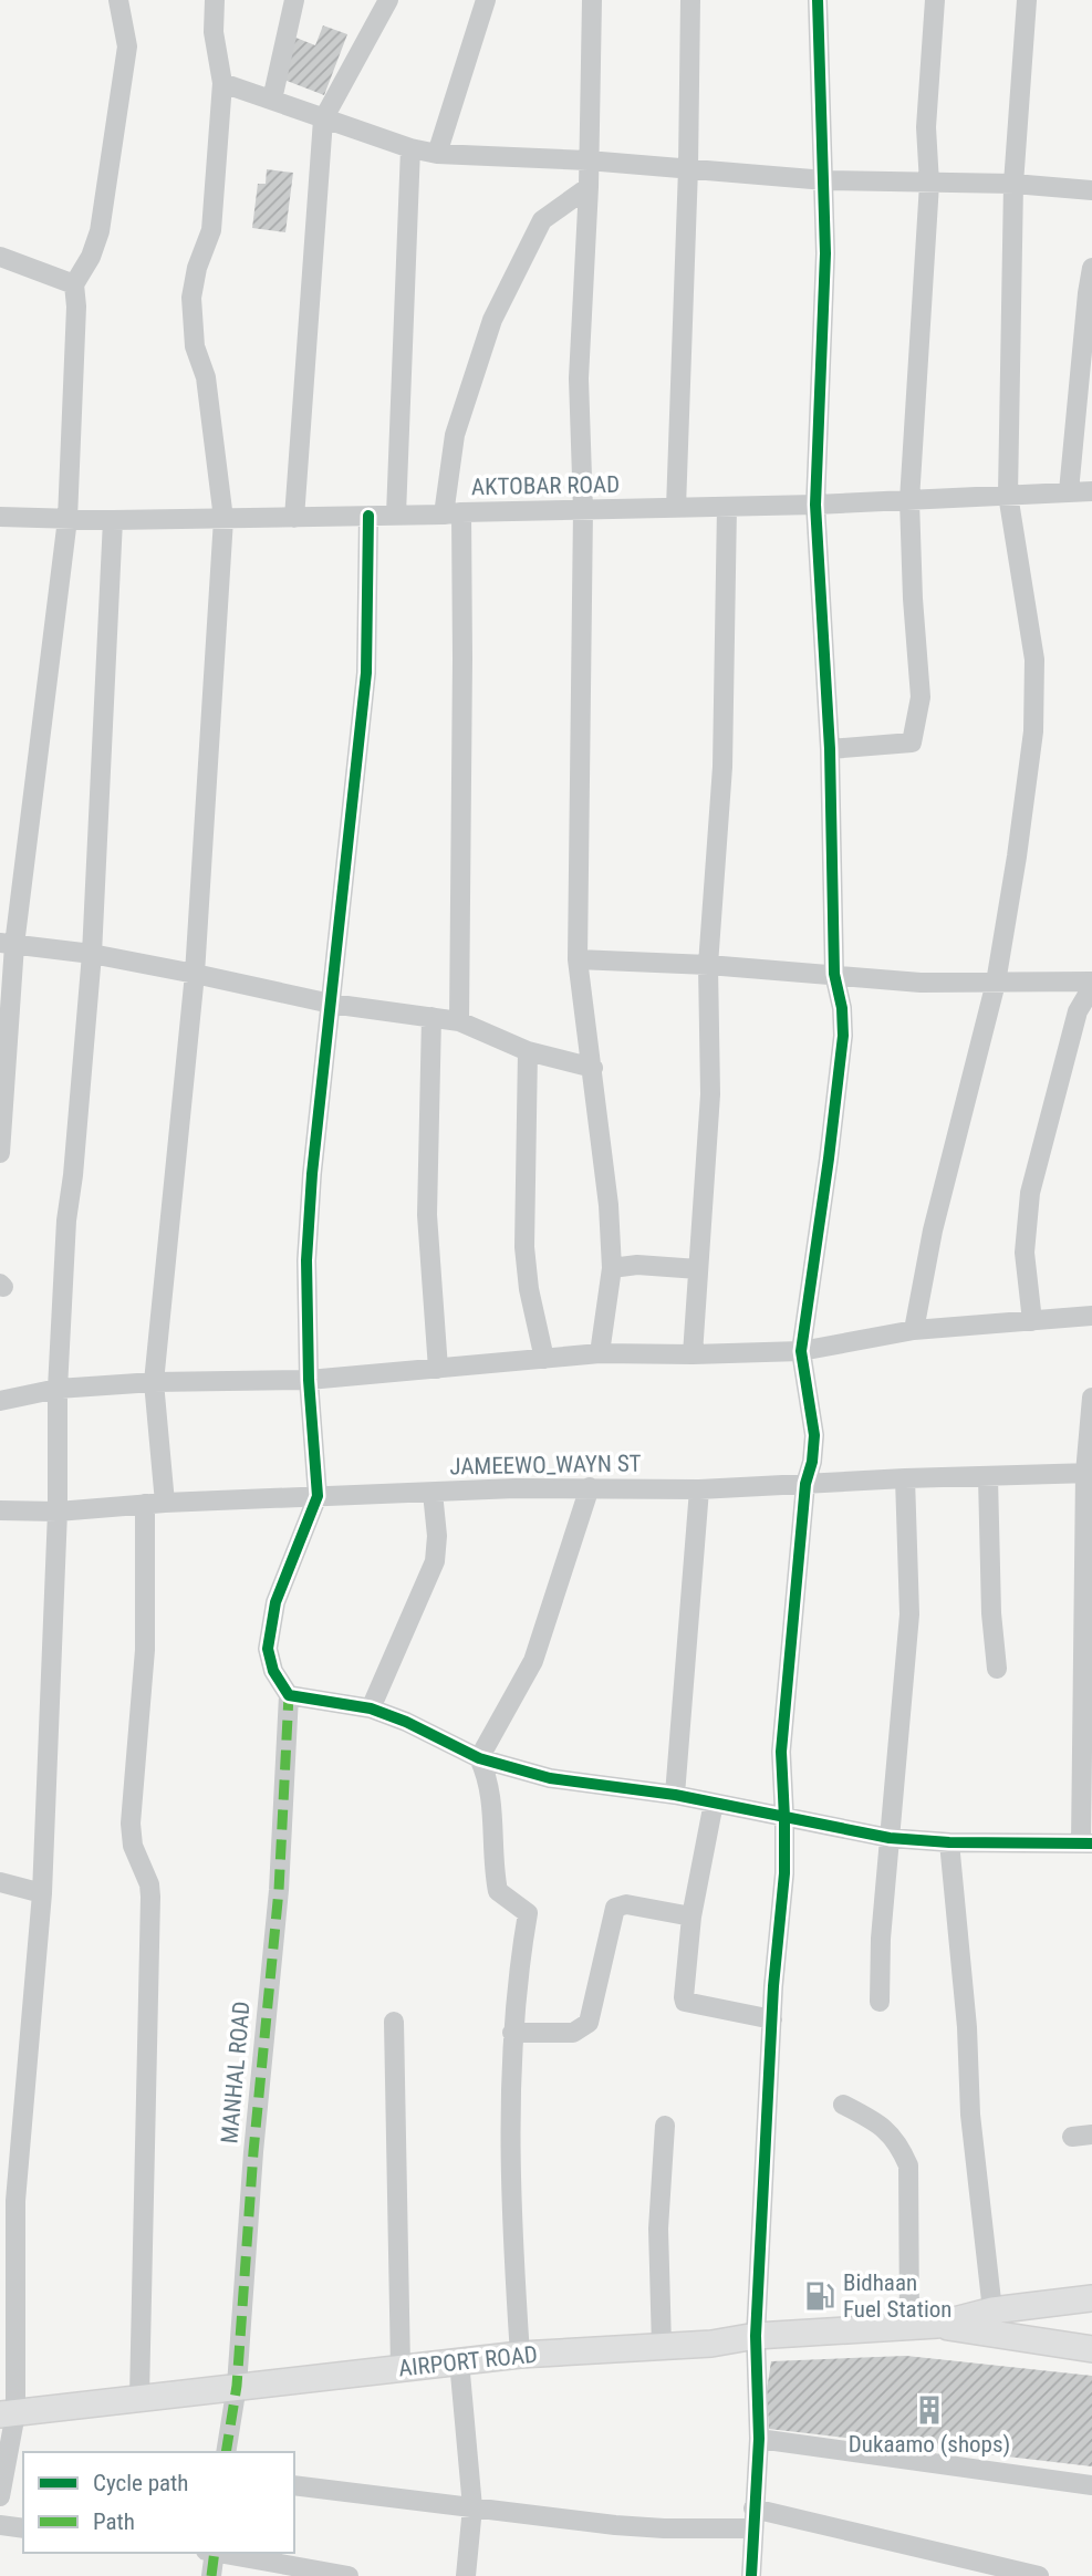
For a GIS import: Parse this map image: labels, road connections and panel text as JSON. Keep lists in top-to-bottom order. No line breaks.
{"streets":{"main road":["AIRPORT ROAD"],"street":["AKTOBAR ROAD","JAMEEWO_WAYN ST","MANHAL ROAD"]},"crossings":[["MANHAL ROAD","AIRPORT ROAD"]],"places":{"fuel station":["Bidhaan Fuel Station"],"building":["Dukaamo (shops)"]},"legend":["Cycle path","Path"]}
